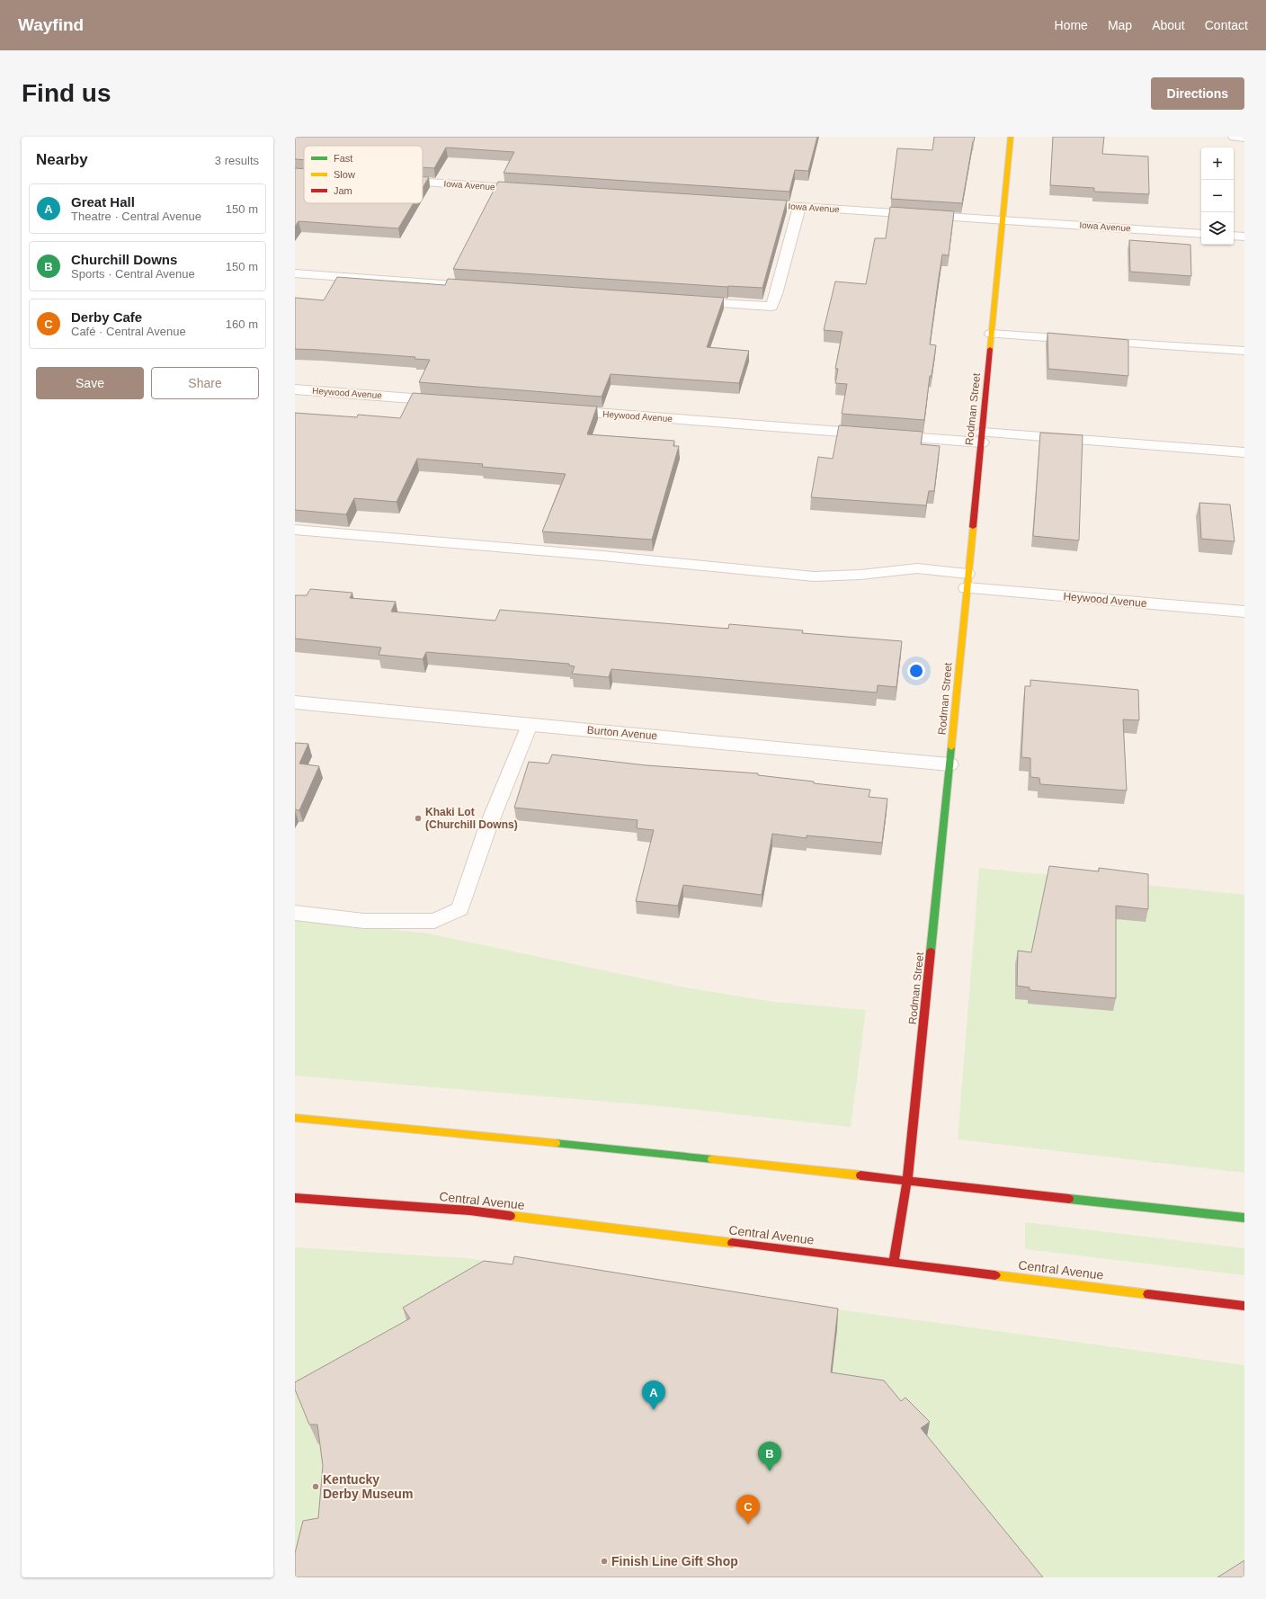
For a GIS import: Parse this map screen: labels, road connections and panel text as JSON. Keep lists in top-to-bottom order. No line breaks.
{"streets":{"street":["Iowa Avenue","Heywood Avenue","Rodman Street","Burton Avenue","Central Avenue"]},"crossings":[["Iowa Avenue","Rodman Street"],["Heywood Avenue","Rodman Street"],["Rodman Street","Burton Avenue"],["Rodman Street","Central Avenue"]],"places":["Khaki Lot (Churchill Downs)","Kentucky Derby Museum","Finish Line Gift Shop"],"legend":["Fast","Slow","Jam"],"page":{"header":"Wayfind","nav":["Home","Map","About","Contact"],"buttons":["Directions",["Save","Share"]],"title":"Find us","heading":["Nearby","3 results"],"map_buttons":["+","−"],"list":[{"mark":"A","name":"Great Hall","note":"Theatre · Central Avenue","value":"150 m"},{"mark":"B","name":"Churchill Downs","note":"Sports · Central Avenue","value":"150 m"},{"mark":"C","name":"Derby Cafe","note":"Café · Central Avenue","value":"160 m"}],"pins":["A","B","C"]}}
